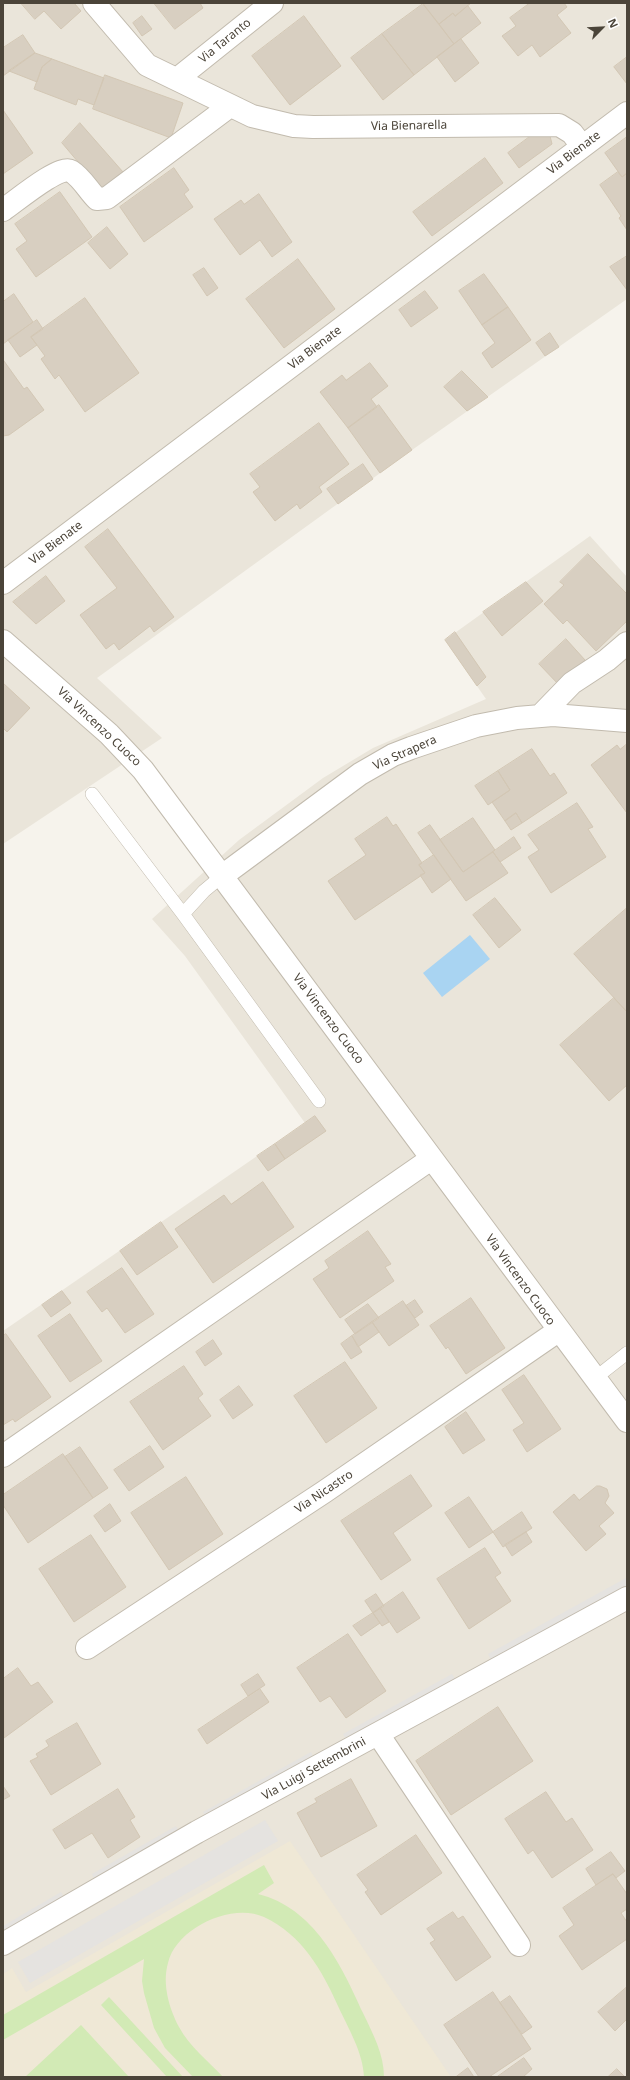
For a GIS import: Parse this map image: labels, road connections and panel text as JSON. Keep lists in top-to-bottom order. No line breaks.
{"streets":{"street":["Via Taranto","Via Bienarella","Via Bienate","Via Vincenzo Cuoco","Via Strapera","Via Nicastro","Via Luigi Settembrini"]},"crossings":[["Via Taranto","Via Bienarella"],["Via Bienarella","Via Bienate"],["Via Vincenzo Cuoco","Via Strapera"],["Via Vincenzo Cuoco","Via Nicastro"]],"north":"top right"}
